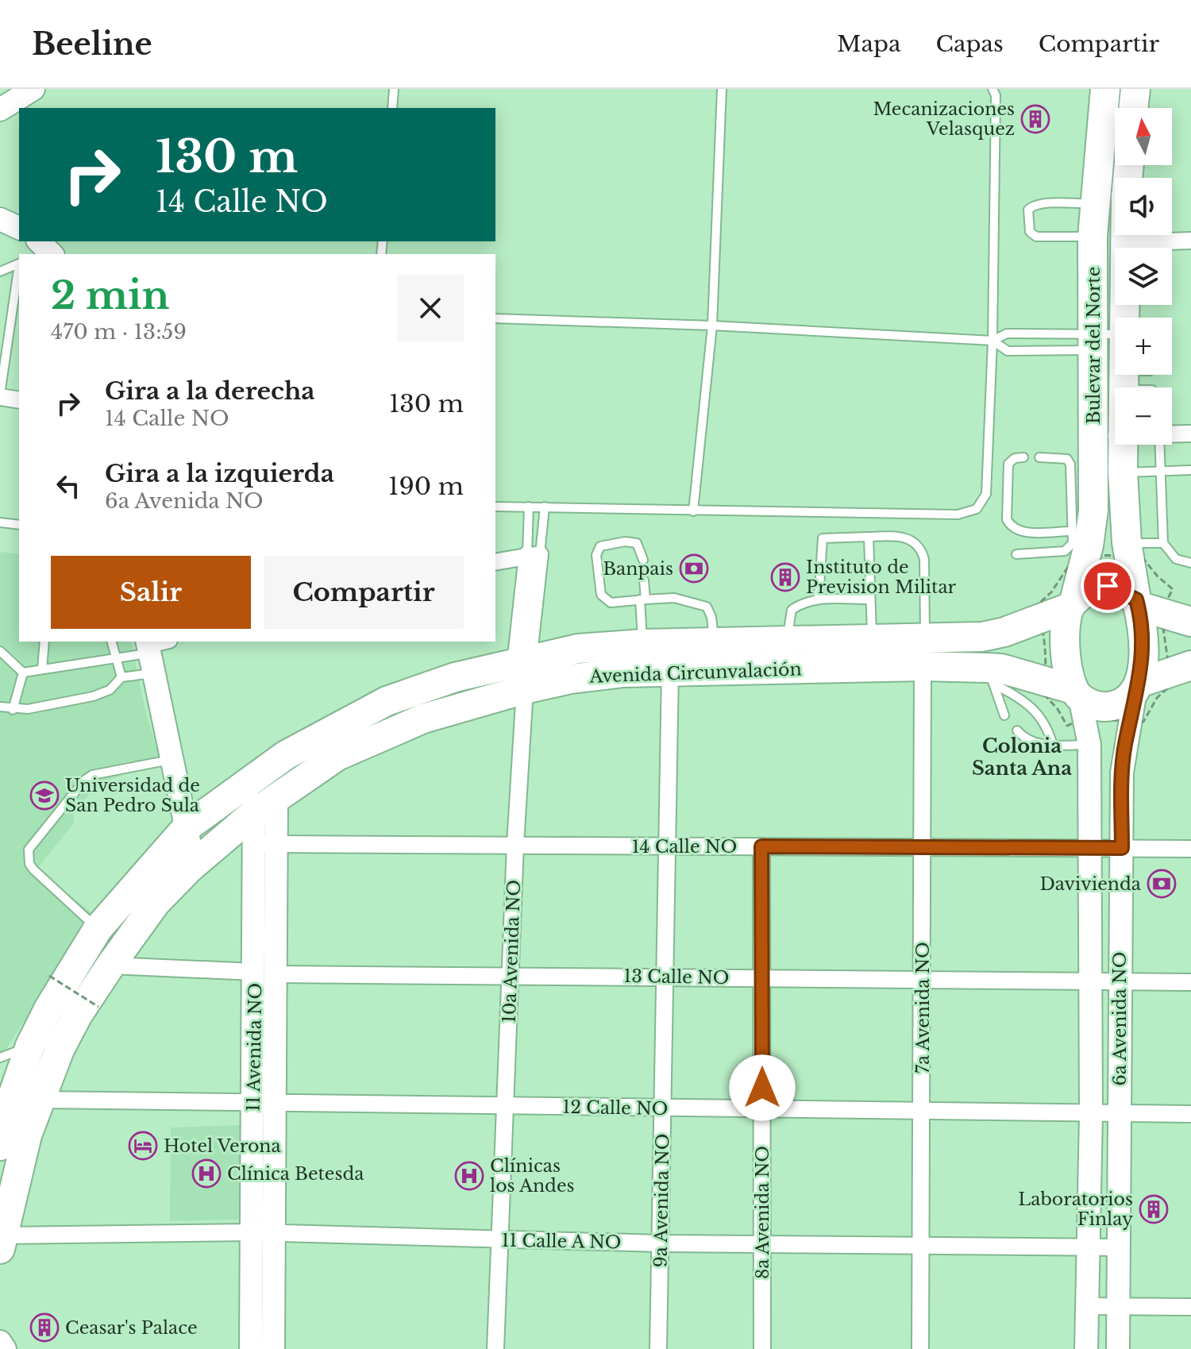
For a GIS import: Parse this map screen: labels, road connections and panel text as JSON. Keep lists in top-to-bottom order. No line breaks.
{"streets":{"highway":["Bulevar del Norte","Avenida Circunvalación"],"street":["14 Calle NO","10a Avenida NO","13 Calle NO","7a Avenida NO","6a Avenida NO","11 Avenida NO","12 Calle NO","9a Avenida NO","8a Avenida NO","11 Calle A NO"]},"crossings":[["Bulevar del Norte","Avenida Circunvalación"],["Bulevar del Norte","6a Avenida NO"],["Avenida Circunvalación","10a Avenida NO"],["Avenida Circunvalación","13 Calle NO"],["Avenida Circunvalación","7a Avenida NO"],["Avenida Circunvalación","6a Avenida NO"],["Avenida Circunvalación","11 Avenida NO"],["Avenida Circunvalación","12 Calle NO"],["Avenida Circunvalación","9a Avenida NO"],["Avenida Circunvalación","11 Calle A NO"],["14 Calle NO","10a Avenida NO"],["14 Calle NO","7a Avenida NO"],["14 Calle NO","6a Avenida NO"],["14 Calle NO","11 Avenida NO"],["14 Calle NO","9a Avenida NO"],["14 Calle NO","8a Avenida NO"],["10a Avenida NO","13 Calle NO"],["10a Avenida NO","12 Calle NO"],["10a Avenida NO","11 Calle A NO"],["13 Calle NO","7a Avenida NO"],["13 Calle NO","6a Avenida NO"],["13 Calle NO","11 Avenida NO"],["13 Calle NO","9a Avenida NO"],["13 Calle NO","8a Avenida NO"],["7a Avenida NO","12 Calle NO"],["7a Avenida NO","11 Calle A NO"],["6a Avenida NO","12 Calle NO"],["6a Avenida NO","11 Calle A NO"],["11 Avenida NO","12 Calle NO"],["11 Avenida NO","11 Calle A NO"],["12 Calle NO","9a Avenida NO"],["12 Calle NO","8a Avenida NO"],["9a Avenida NO","11 Calle A NO"],["8a Avenida NO","11 Calle A NO"]],"districts":["Colonia Santa Ana"],"places":{"building":["Mecanizaciones Velasquez","Instituto de Prevision Militar","Laboratorios Finlay","Ceasar's Palace"],"bank":["Banpais","Davivienda"],"school or university":["Universidad de San Pedro Sula"],"hotel":["Hotel Verona"],"hospital":["Clínica Betesda","Clínicas los Andes"]},"north":"top","page":{"header":"Beeline","nav":["Mapa","Capas","Compartir"],"map_buttons":["+","−"],"turn":["130 m","14 Calle NO"],"heading":["2 min","470 m · 13:59"],"list":[{"name":"Gira a la derecha","note":"14 Calle NO","value":"130 m"},{"name":"Gira a la izquierda","note":"6a Avenida NO","value":"190 m"}],"buttons":["Salir","Compartir"]}}
